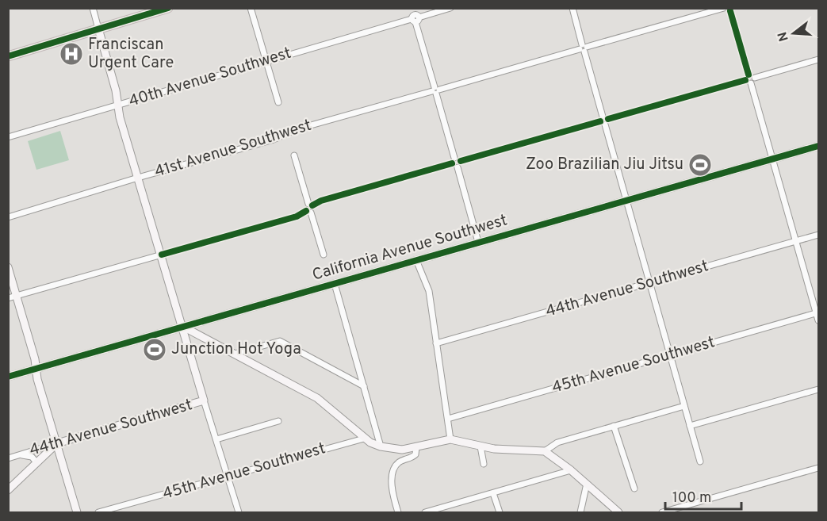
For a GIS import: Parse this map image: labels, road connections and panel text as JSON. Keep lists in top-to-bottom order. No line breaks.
{"streets":{"street":["40th Avenue Southwest","41st Avenue Southwest","California Avenue Southwest","44th Avenue Southwest","45th Avenue Southwest"]},"places":{"hospital":["Franciscan Urgent Care"],"sports":["Zoo Brazilian Jiu Jitsu","Junction Hot Yoga"]},"scale_bar":"100 m","north":"left"}
